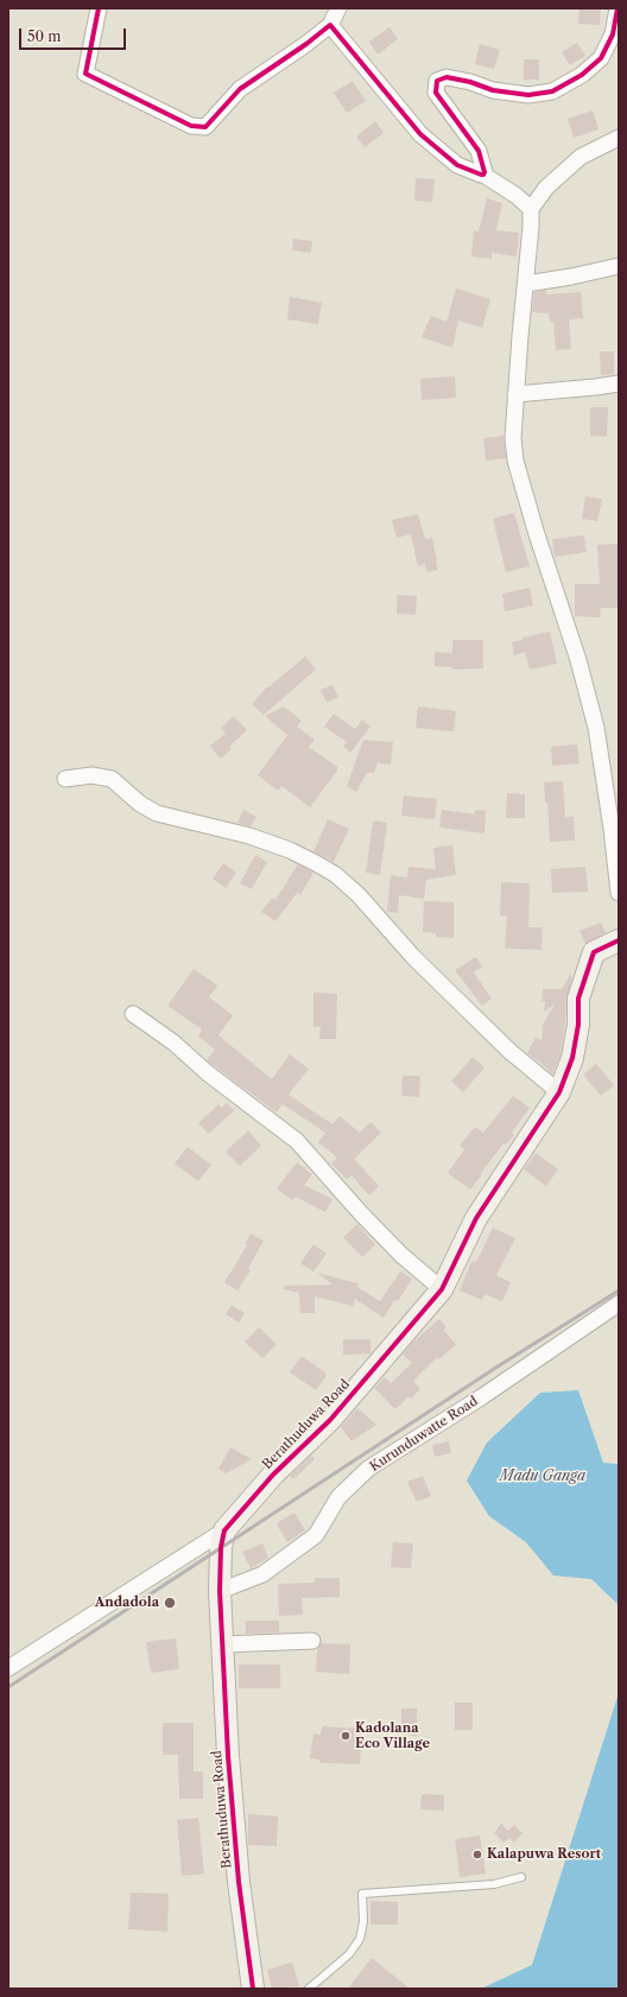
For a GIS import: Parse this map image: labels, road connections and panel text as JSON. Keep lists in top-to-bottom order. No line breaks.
{"streets":{"street":["Berathuduwa Road","Kurunduwatte Road"]},"crossings":[["Berathuduwa Road","Kurunduwatte Road"]],"water":["Madu Ganga"],"places":["Andadola","Kadolana Eco Village","Kalapuwa Resort"],"scale_bar":"50 m"}
